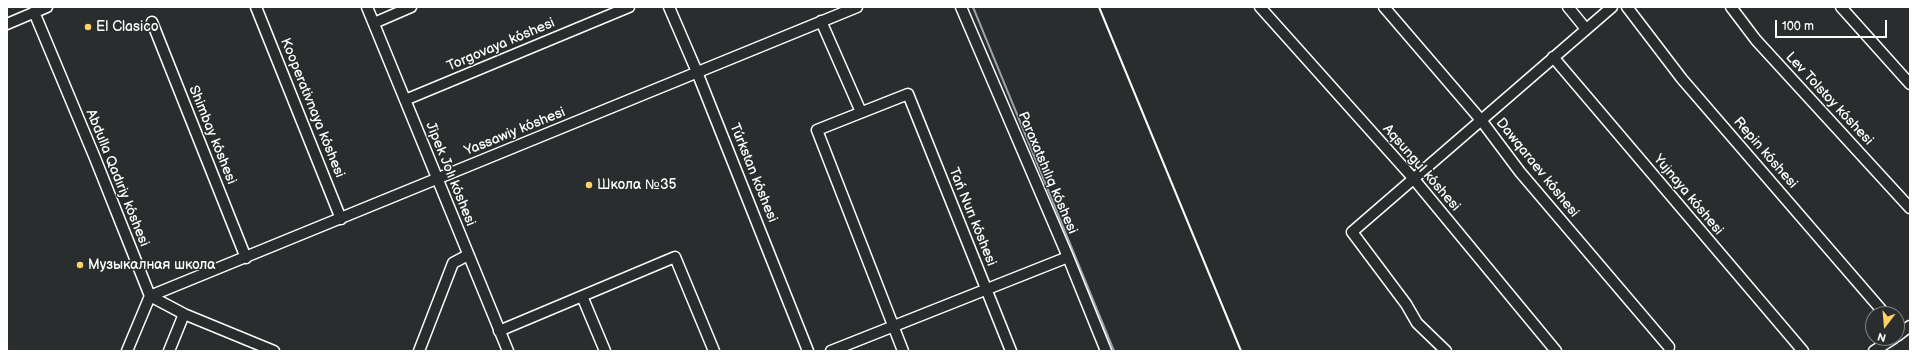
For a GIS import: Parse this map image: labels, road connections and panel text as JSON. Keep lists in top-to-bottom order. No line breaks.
{"streets":{"street":["Torgovaya kóshesi","Lev Tolstoy kóshesi","Kooperativnaya kóshesi","Yassawiy kóshesi","Shimbay kóshesi","Repin kóshesi","Aqsungul kóshesi","Dawqaraev kóshesi","Túrkstan kóshesi","Paraxatshılıq kóshesi","Jipek Jolı kóshesi","Abdulla Qadıriy kóshesi","Yujnaya kóshesi","Tań Nurı kóshesi"]},"crossings":[["Torgovaya kóshesi","Jipek Jolı kóshesi"],["Kooperativnaya kóshesi","Yassawiy kóshesi"],["Yassawiy kóshesi","Shimbay kóshesi"],["Yassawiy kóshesi","Túrkstan kóshesi"],["Yassawiy kóshesi","Jipek Jolı kóshesi"],["Yassawiy kóshesi","Abdulla Qadıriy kóshesi"]],"places":["El Clasico","Школа №35","Музыкалная школа"],"scale_bar":"100 m","north":"bottom"}
